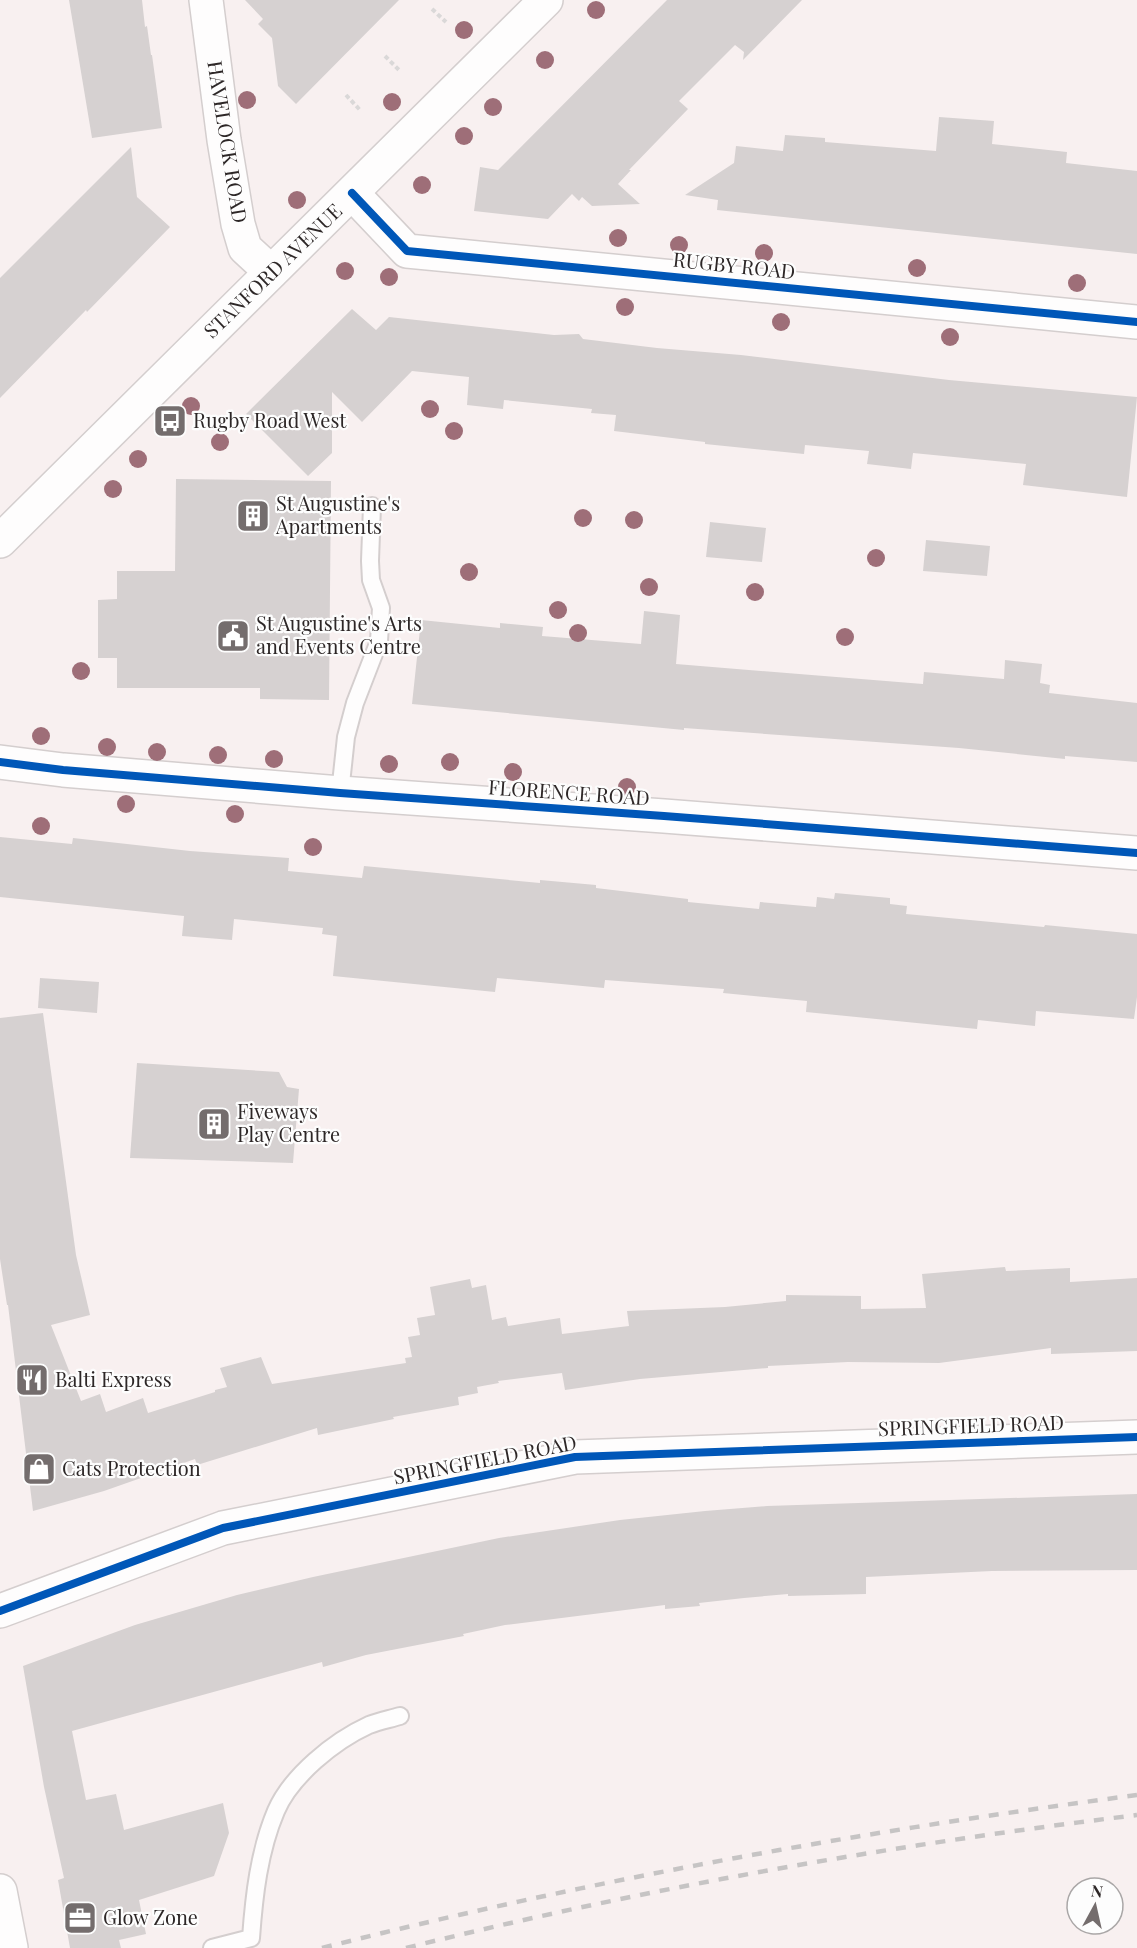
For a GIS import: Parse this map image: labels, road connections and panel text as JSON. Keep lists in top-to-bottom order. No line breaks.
{"streets":{"main road":["HAVELOCK ROAD","RUGBY ROAD","STANFORD AVENUE","FLORENCE ROAD","SPRINGFIELD ROAD"]},"crossings":[["HAVELOCK ROAD","STANFORD AVENUE"],["RUGBY ROAD","STANFORD AVENUE"]],"places":{"bus stop":["Rugby Road West"],"building":["St Augustine's Apartments","Fiveways Play Centre"],"public building":["St Augustine's Arts and Events Centre"],"restaurant":["Balti Express"],"shop":["Cats Protection"],"office":["Glow Zone"]},"north":"top"}
